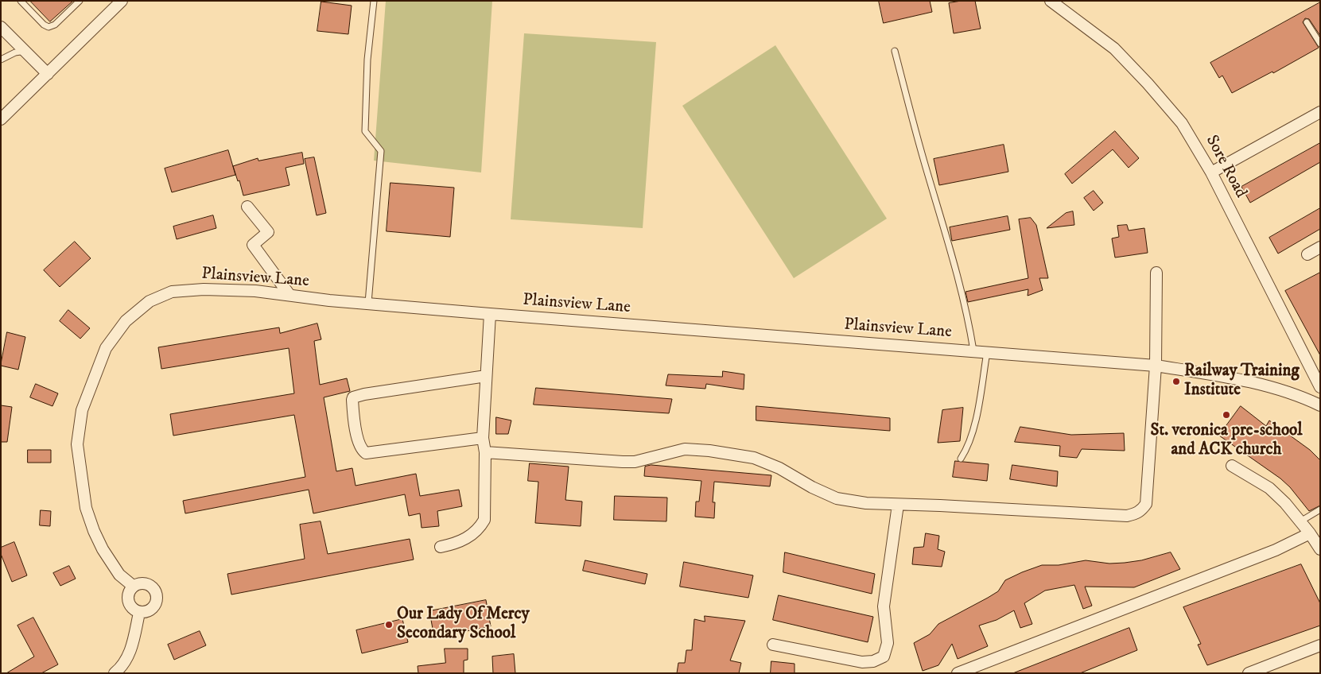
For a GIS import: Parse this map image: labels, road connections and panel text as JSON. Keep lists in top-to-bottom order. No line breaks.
{"streets":{"street":["Sore Road","Plainsview Lane"]},"places":["Railway Training Institute","St. veronica pre-school and ACK church","Our Lady Of Mercy Secondary School"]}
